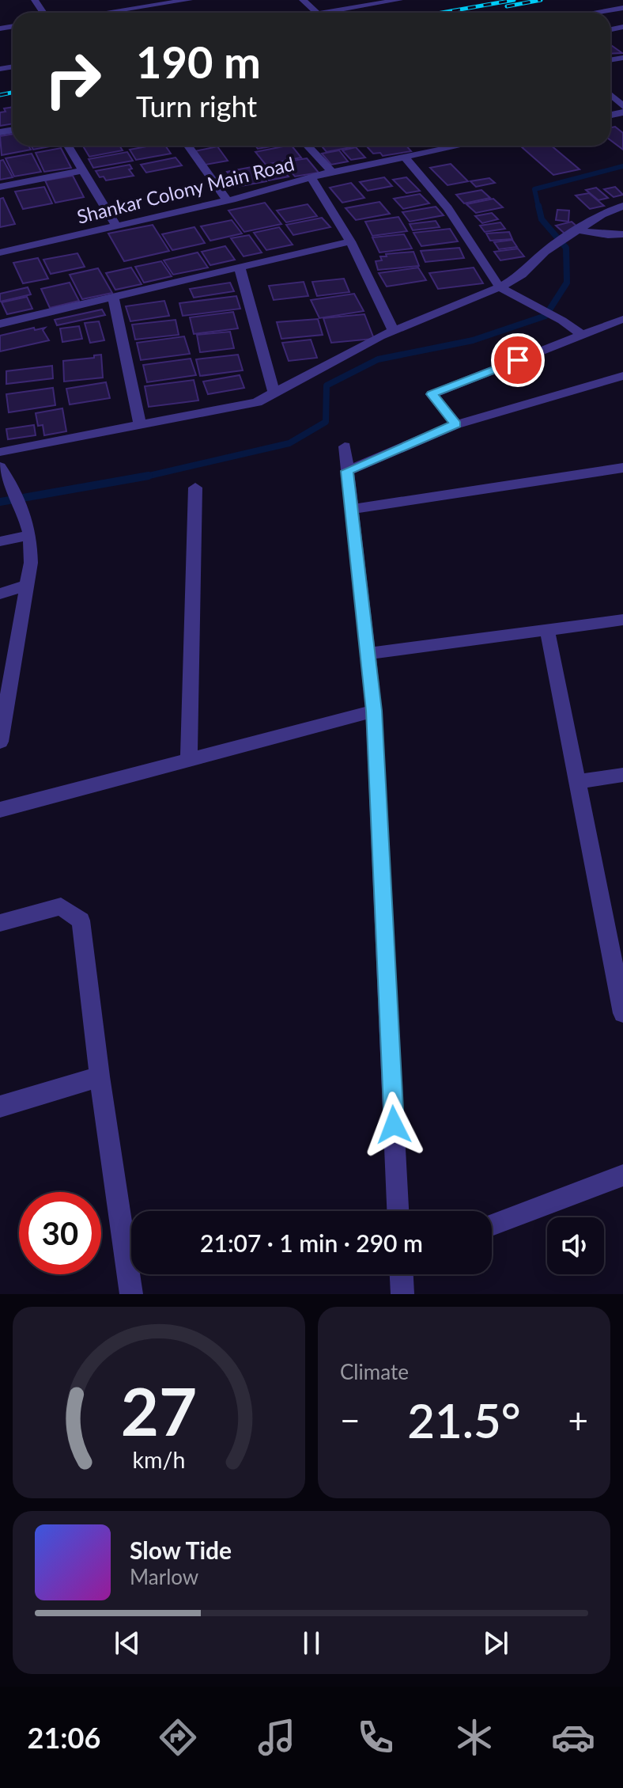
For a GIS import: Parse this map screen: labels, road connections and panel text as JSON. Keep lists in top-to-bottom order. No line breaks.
{"streets":{"street":["Shankar Colony Main Road"]},"page":{"turn":["190 m","Turn right"],"limit":"30","trip":"21:07 · 1 min · 290 m","tile":"Climate","heat":["−","21.5°","+"],"song":["Slow Tide","Marlow"],"tabs":"21:06","gauge":["27","km/h"]}}
